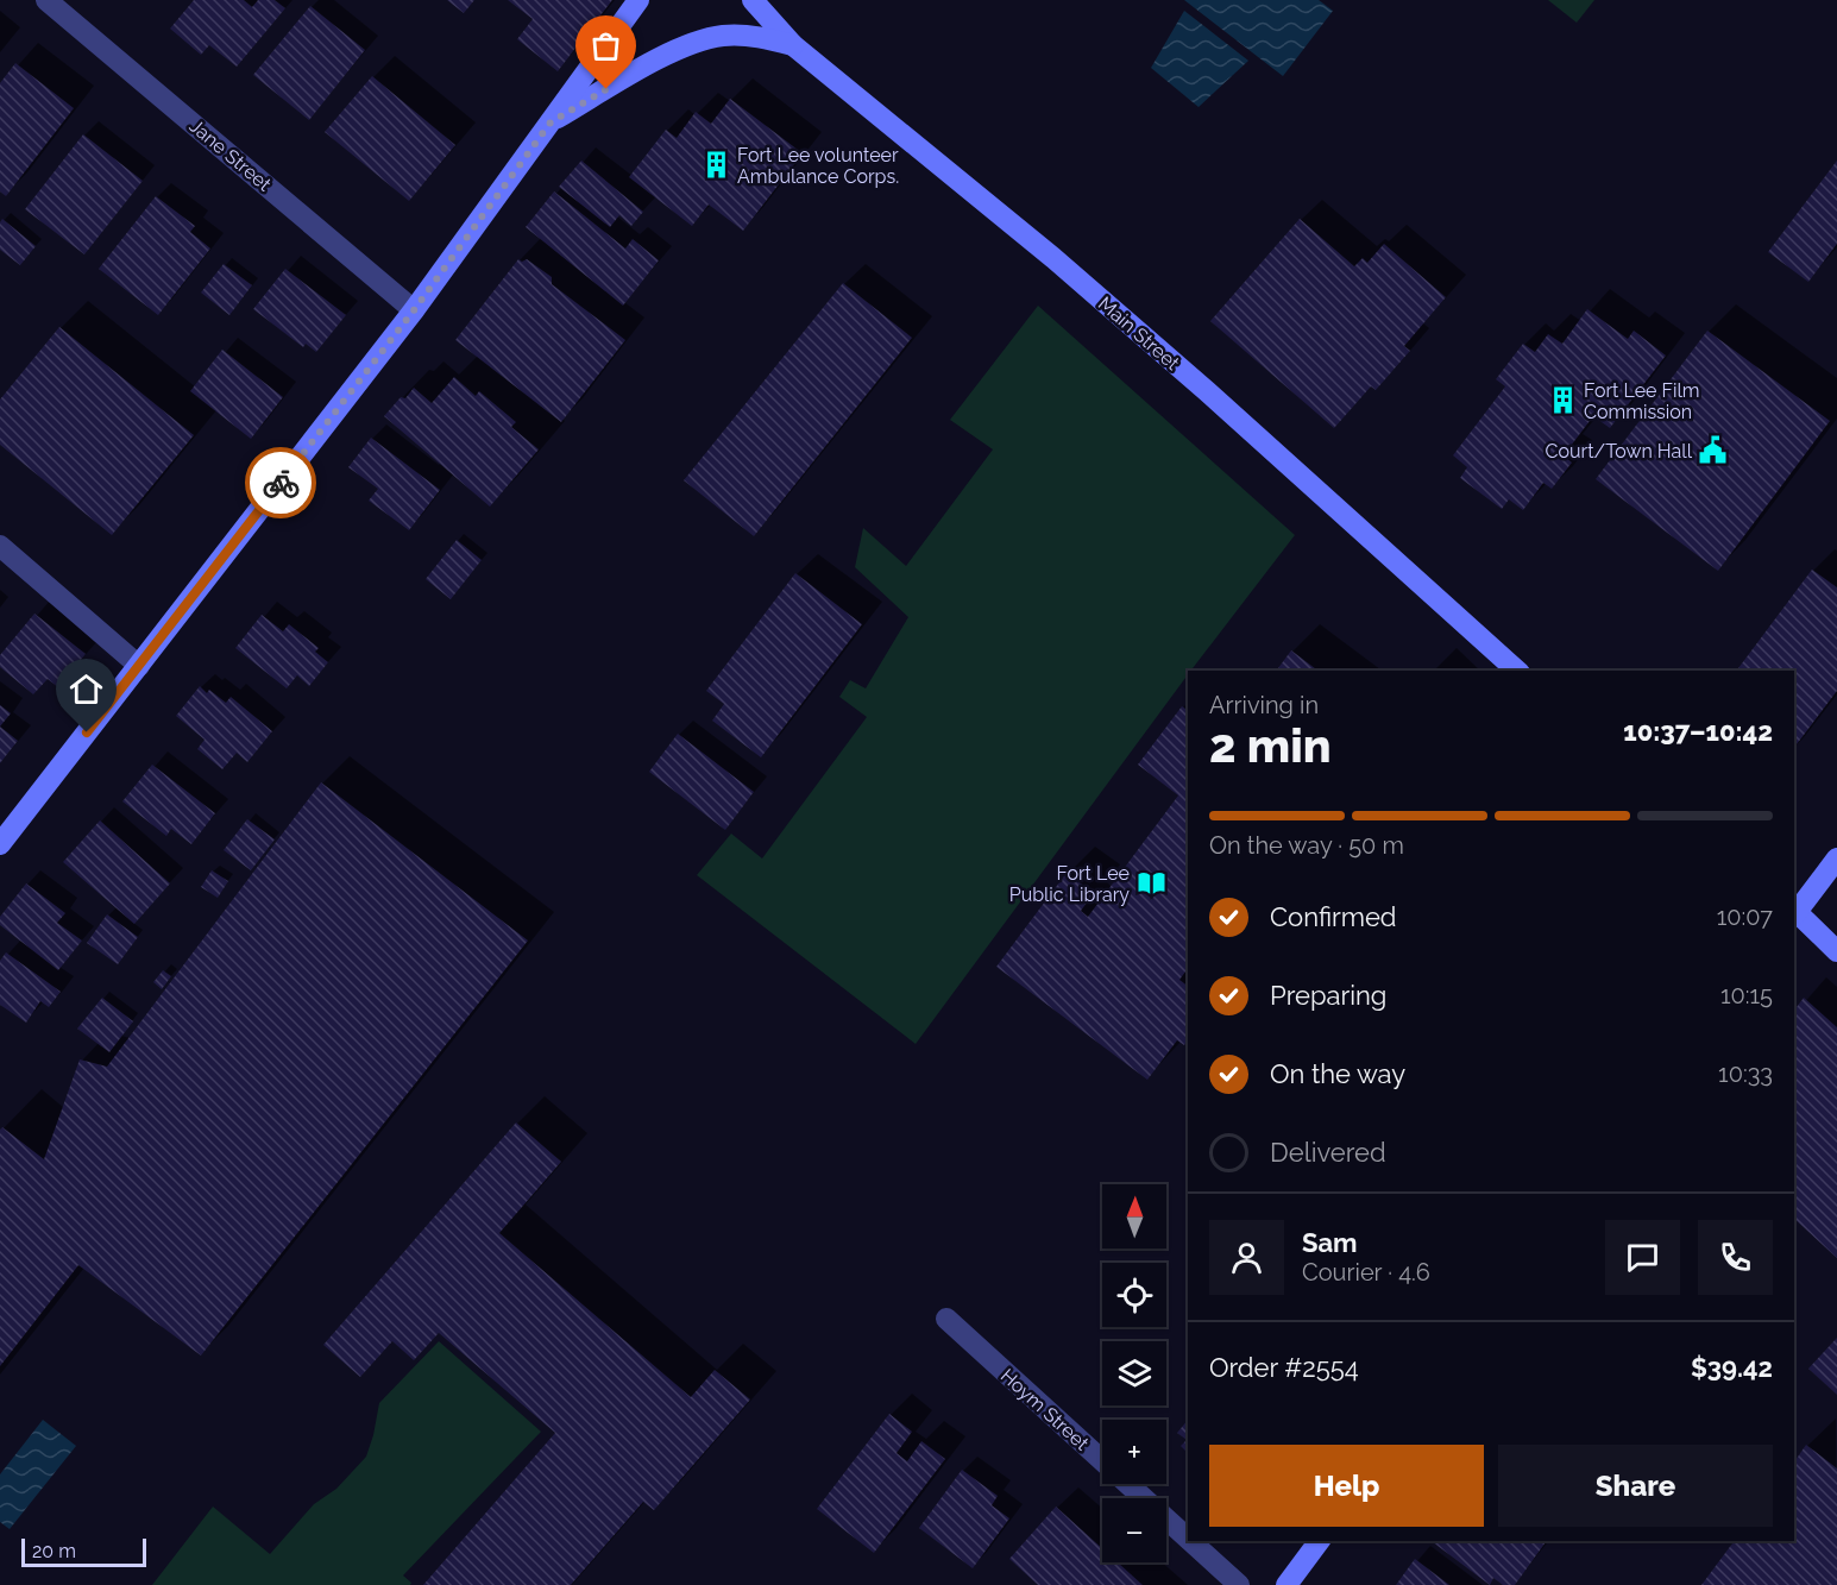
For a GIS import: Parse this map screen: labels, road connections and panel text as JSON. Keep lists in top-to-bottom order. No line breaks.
{"streets":{"main road":["Main Street"],"street":["Jane Street","Hoym Street"]},"places":{"building":["Fort Lee volunteer Ambulance Corps.","Fort Lee Film Commission"],"public building":["Court/Town Hall"],"library":["Fort Lee Public Library"]},"scale_bar":"20 m","north":"top","page":{"heading":["2 min","Arriving in","10:37–10:42"],"panel":["Sam","Courier · 4.6","Order #2554","$39.42"],"bar":"On the way · 50 m","list":[["Confirmed","10:07"],["Preparing","10:15"],["On the way","10:33"],"Delivered"],"map_buttons":["+","−"],"buttons":["Help","Share"],"scale":"20 m"}}
